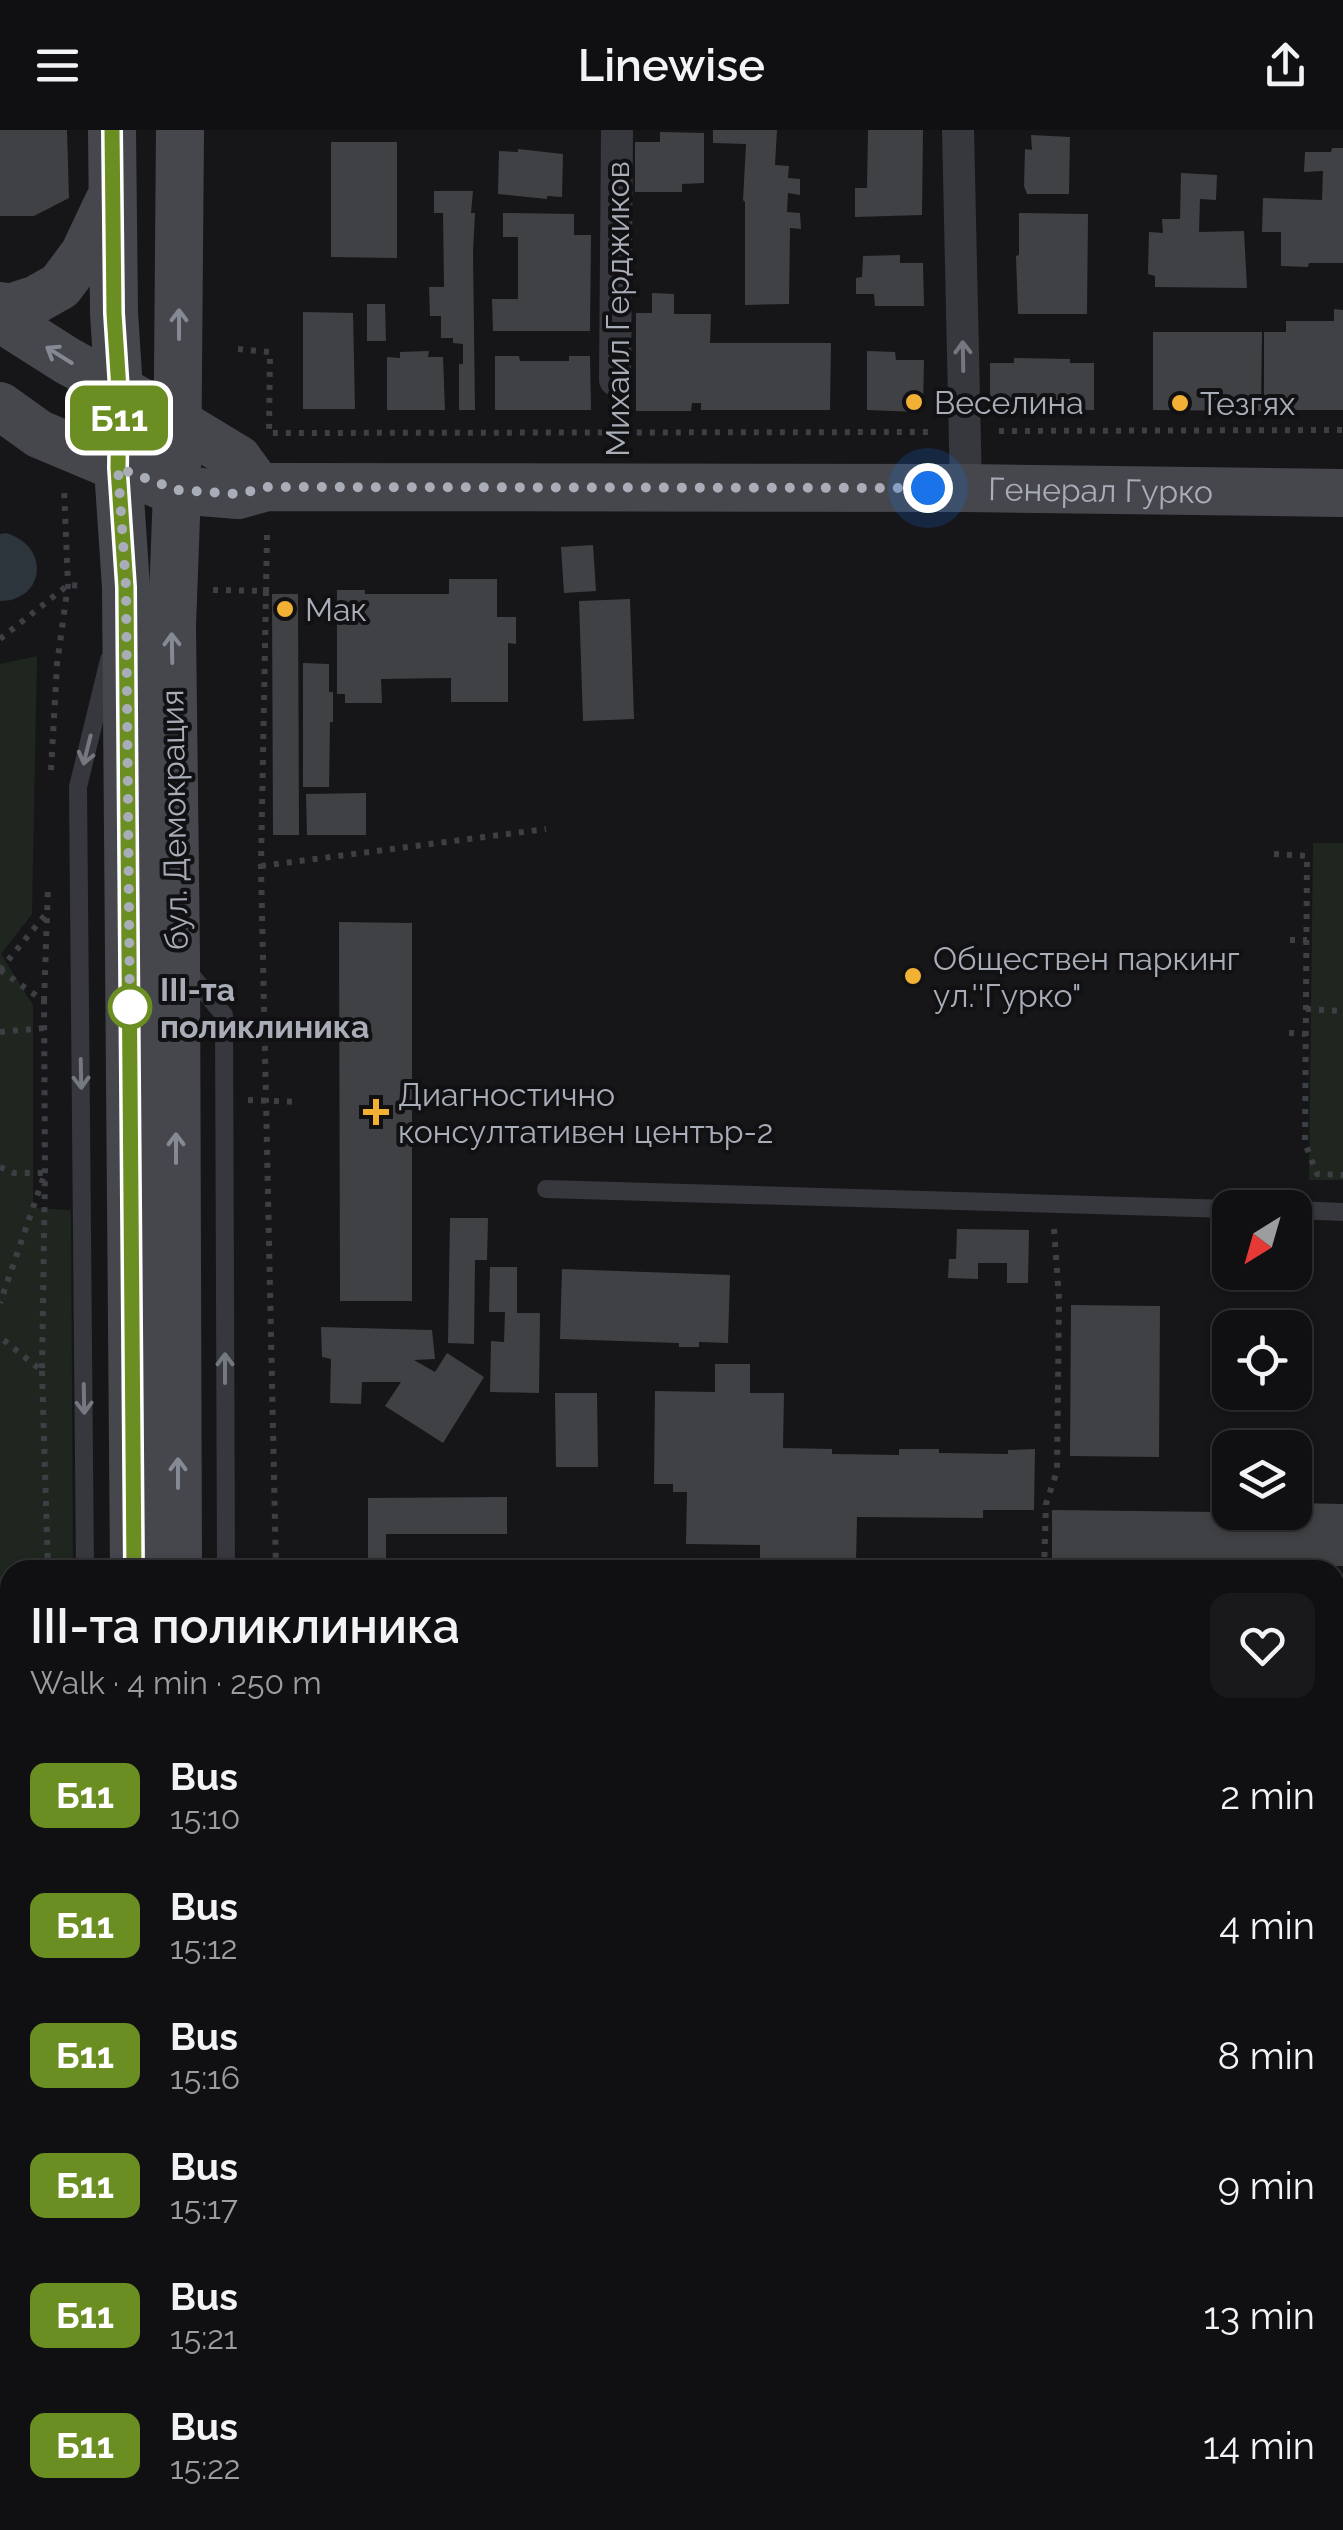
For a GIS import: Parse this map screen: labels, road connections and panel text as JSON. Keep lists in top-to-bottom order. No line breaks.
{"streets":{"main road":["Генерал Гурко","бул. Демокрация"],"street":["Михаил Герджиков"]},"crossings":[["Михаил Герджиков","Генерал Гурко"],["Генерал Гурко","бул. Демокрация"]],"places":{"other":["Веселина","Тезгях","Мак","Oбществен паркинг ул.''Гурко\"","III-та поликлиника"],"health":["Диагностично консултативен център-2"]},"lines":["bus line Б11"],"north":"bottom left","page":{"header":"Linewise","on_map":"Б11","heading":["III-та поликлиника","Walk · 4 min · 250 m"],"list":[{"mark":"Б11","name":"Bus","note":"15:10","value":"2 min"},{"mark":"Б11","name":"Bus","note":"15:12","value":"4 min"},{"mark":"Б11","name":"Bus","note":"15:16","value":"8 min"},{"mark":"Б11","name":"Bus","note":"15:17","value":"9 min"},{"mark":"Б11","name":"Bus","note":"15:21","value":"13 min"},{"mark":"Б11","name":"Bus","note":"15:22","value":"14 min"}]}}
